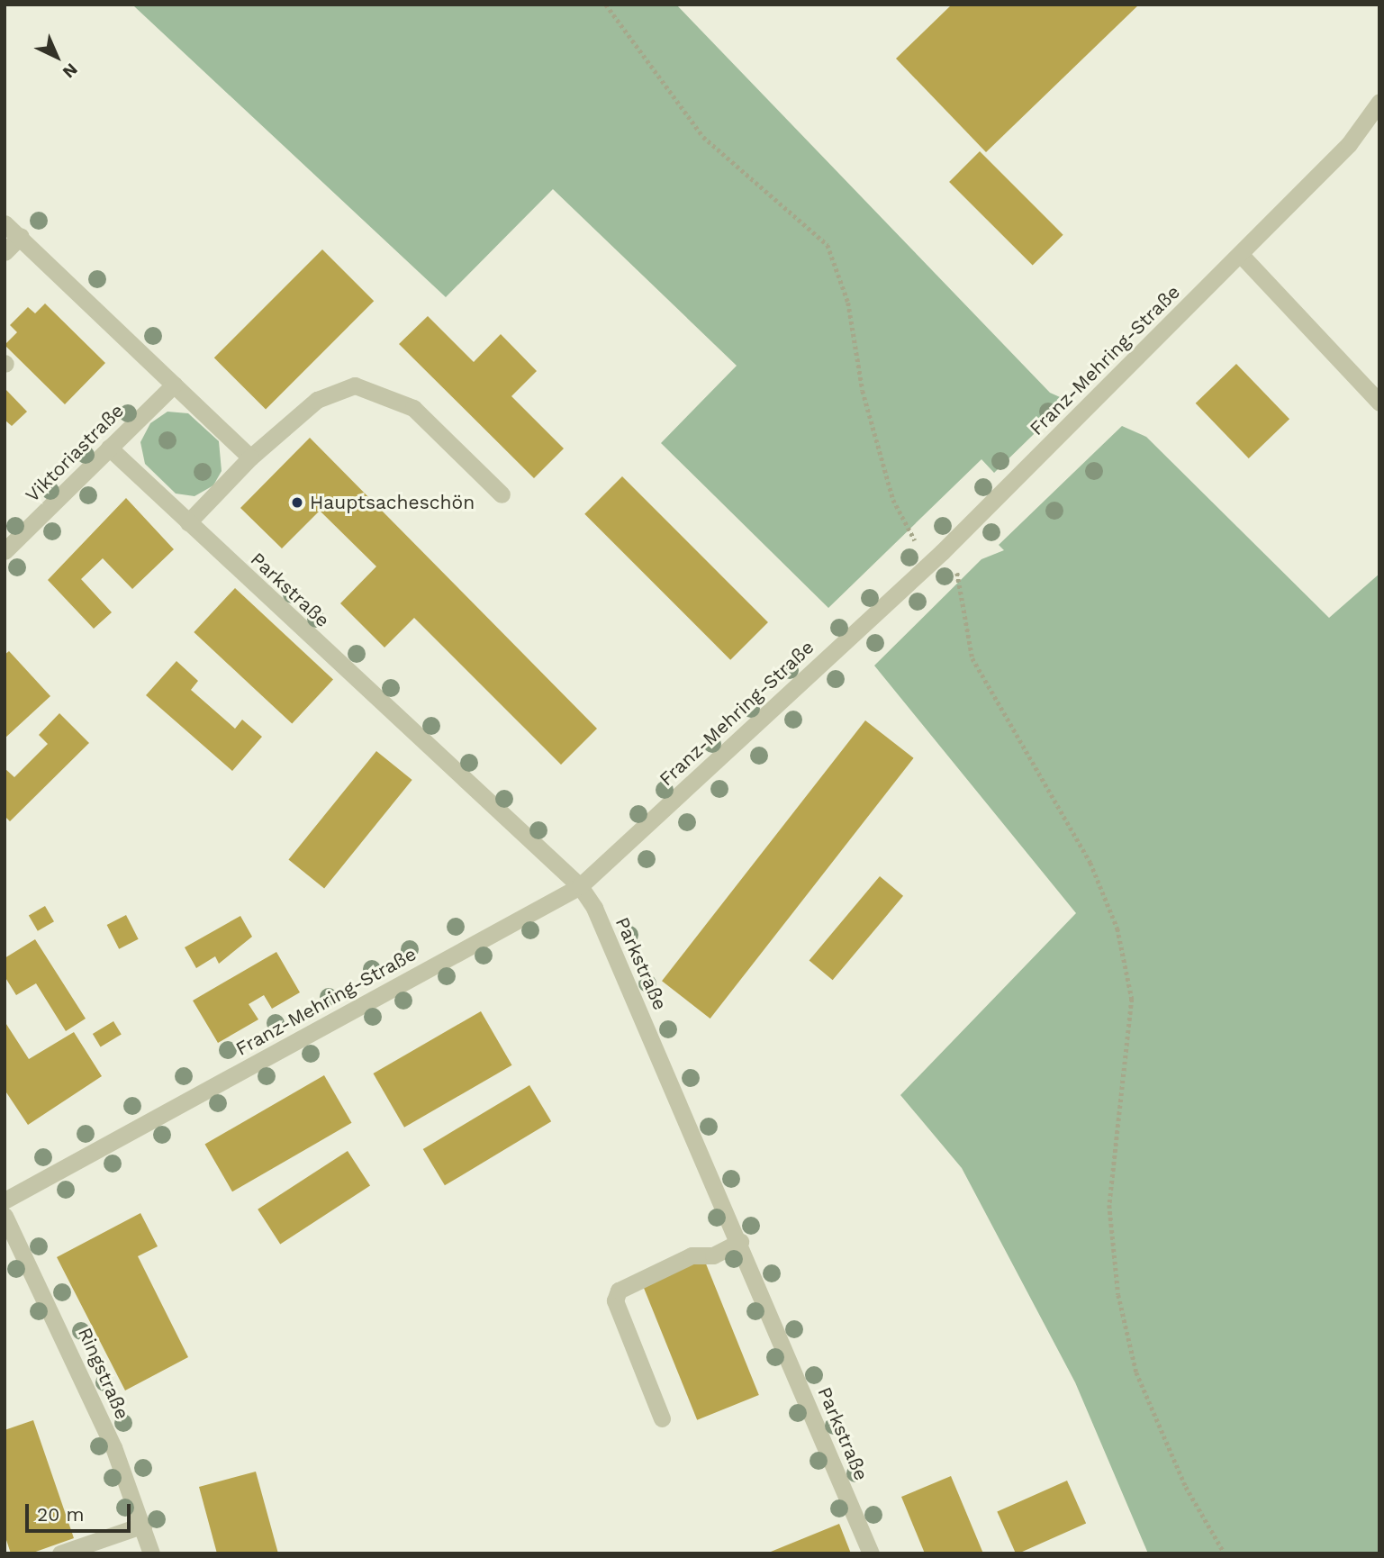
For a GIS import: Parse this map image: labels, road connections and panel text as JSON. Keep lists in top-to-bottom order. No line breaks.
{"streets":{"street":["Franz-Mehring-Straße","Viktoriastraße","Parkstraße","Ringstraße"]},"crossings":[["Franz-Mehring-Straße","Parkstraße"],["Viktoriastraße","Parkstraße"]],"places":["Hauptsacheschön"],"scale_bar":"20 m","north":"bottom right"}
